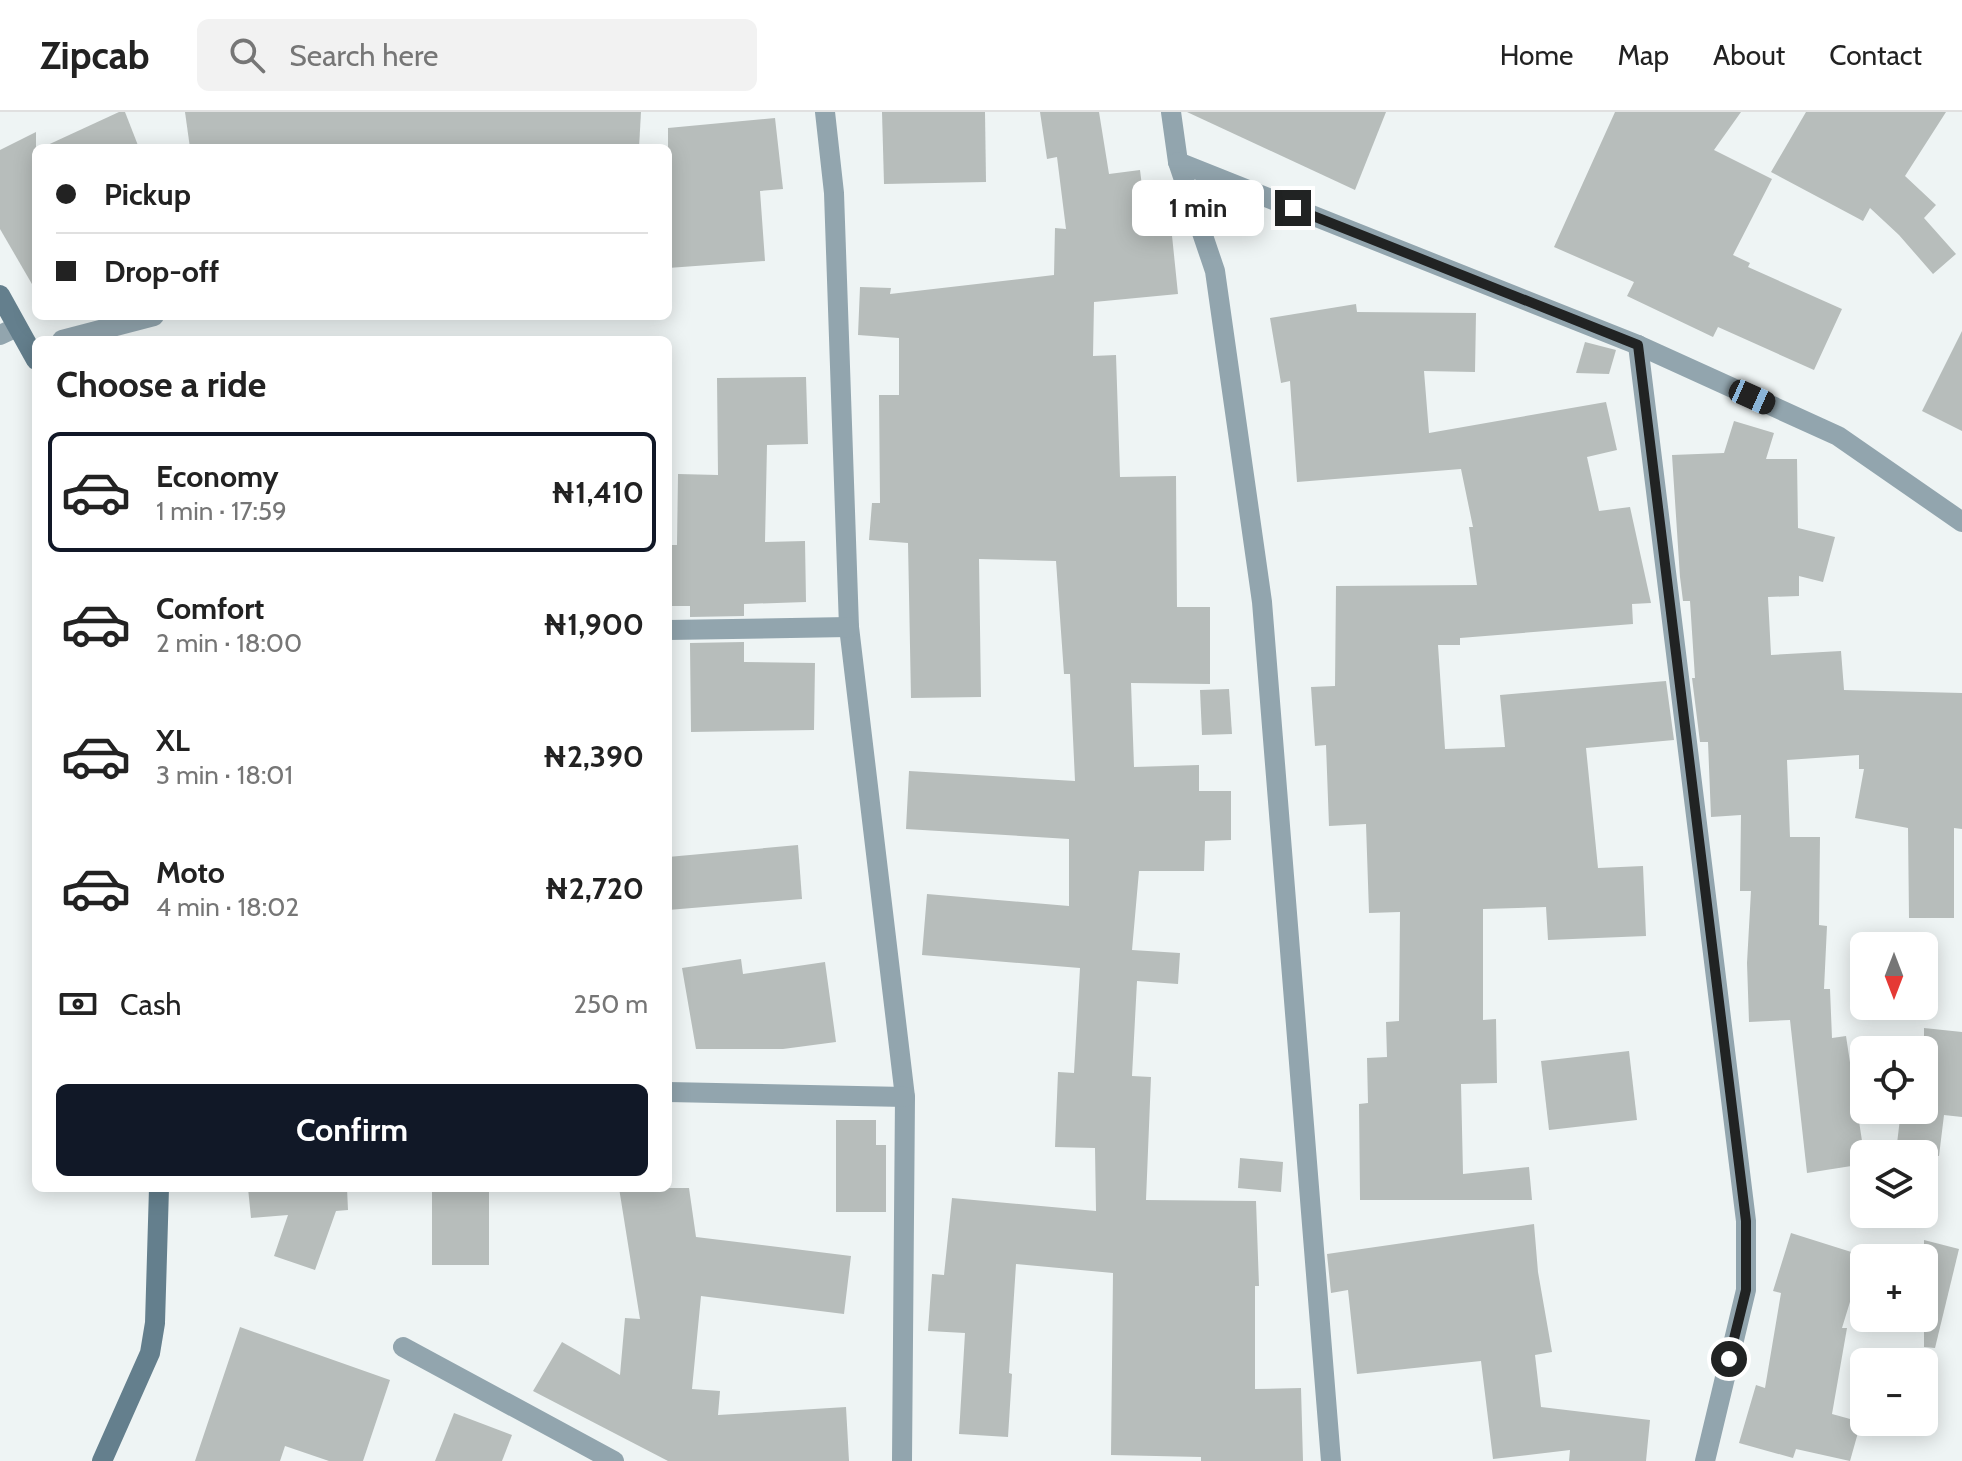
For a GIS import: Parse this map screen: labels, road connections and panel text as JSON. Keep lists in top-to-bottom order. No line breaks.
{"north":"bottom","page":{"header":"Zipcab","search":"Search here","nav":["Home","Map","About","Contact"],"banner":["Pickup","Drop-off"],"bubble":"1 min","heading":"Choose a ride","list":[{"name":"Economy","note":"1 min · 17:59","value":"₦1,410"},{"name":"Comfort","note":"2 min · 18:00","value":"₦1,900"},{"name":"XL","note":"3 min · 18:01","value":"₦2,390"},{"name":"Moto","note":"4 min · 18:02","value":"₦2,720"}],"map_buttons":["+","−"],"pay":["Cash","250 m"],"buttons":"Confirm"}}
